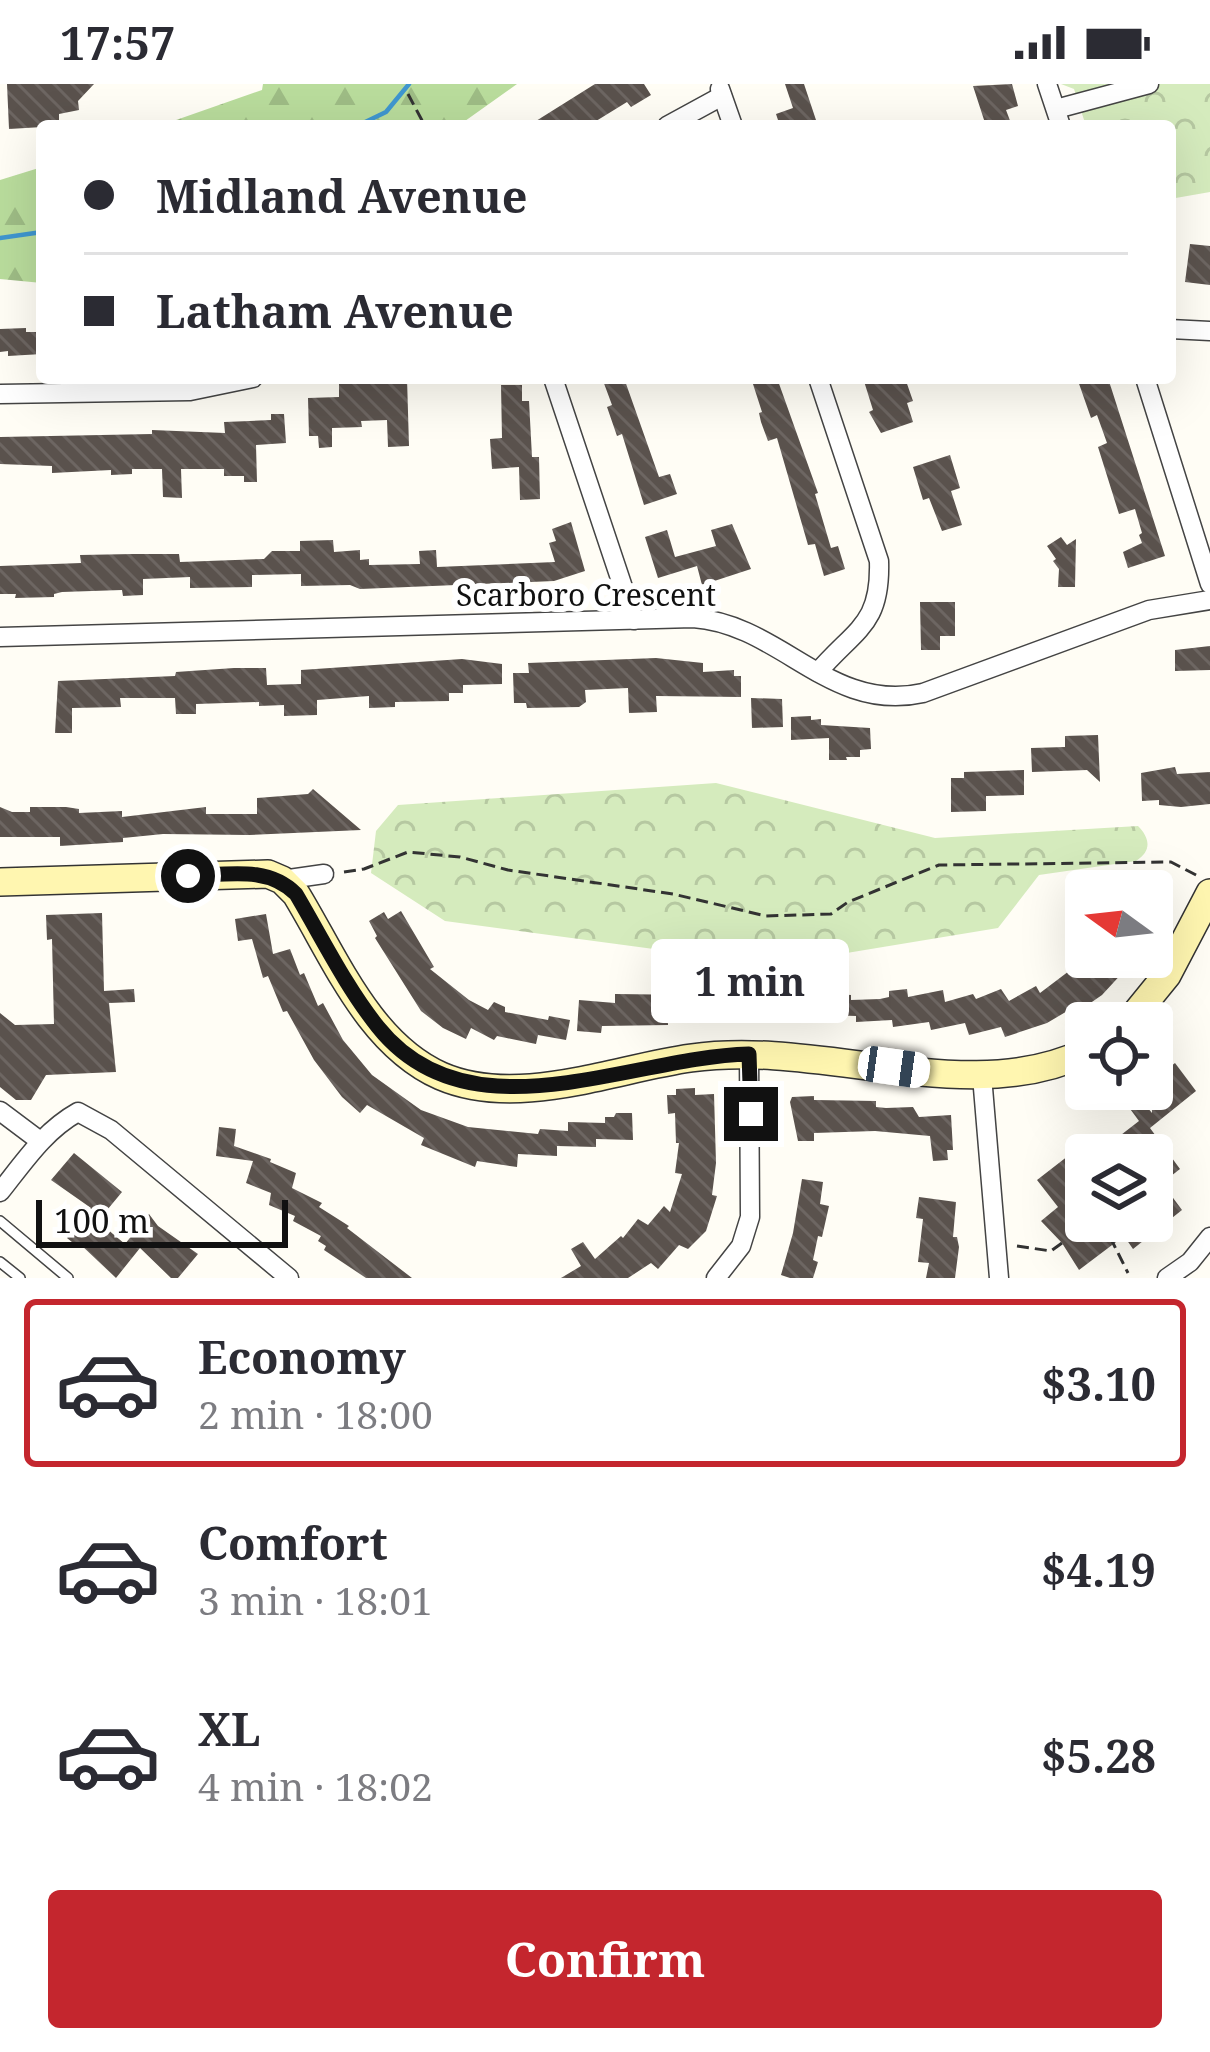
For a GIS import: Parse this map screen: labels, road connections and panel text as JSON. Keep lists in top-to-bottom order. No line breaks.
{"streets":{"street":["Scarboro Crescent"]},"scale_bar":"100 m","north":"left","page":{"status":"17:57","banner":["Midland Avenue","Latham Avenue"],"bubble":"1 min","scale":"100 m","list":[{"name":"Economy","note":"2 min · 18:00","value":"$3.10"},{"name":"Comfort","note":"3 min · 18:01","value":"$4.19"},{"name":"XL","note":"4 min · 18:02","value":"$5.28"}],"buttons":"Confirm"}}
